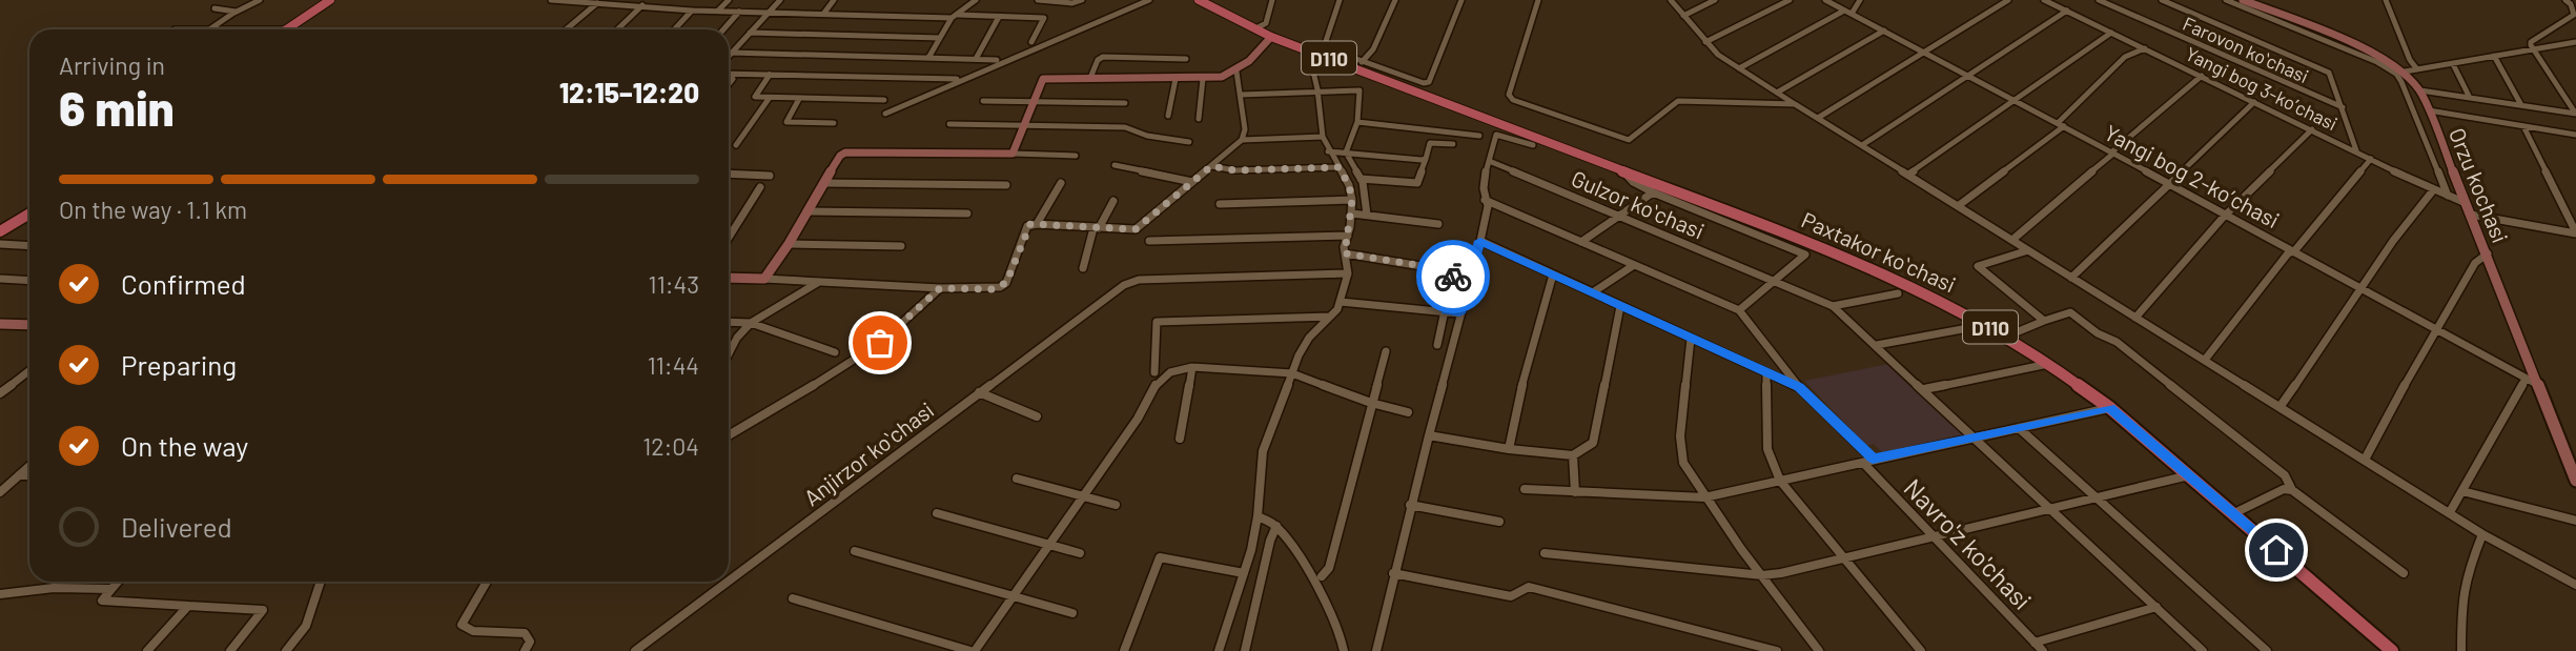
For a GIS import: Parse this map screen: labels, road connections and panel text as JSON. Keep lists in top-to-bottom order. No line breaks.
{"streets":{"main road":["D110","Paxtakor koʻchasi"],"street":["Farovon koʻchasi","Yangi bog 3-koʼchasi","Yangi bog 2-koʼchasi","Orzu kochasi","Gulzor koʻchasi","Anjirzor koʻchasi","Navro'z ko'chasi"]},"crossings":[["Farovon koʻchasi","Yangi bog 3-koʼchasi"],["D110","Paxtakor koʻchasi"],["Yangi bog 3-koʼchasi","Orzu kochasi"],["Yangi bog 2-koʼchasi","Orzu kochasi"]],"page":{"heading":["6 min","Arriving in","12:15–12:20"],"bar":"On the way · 1.1 km","list":[["Confirmed","11:43"],["Preparing","11:44"],["On the way","12:04"],"Delivered"]}}
